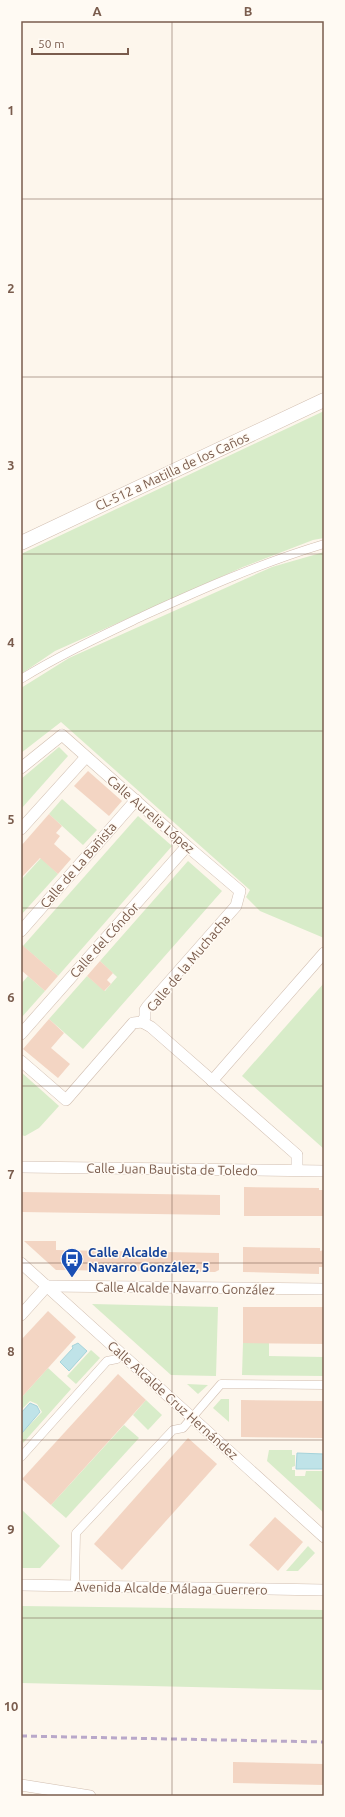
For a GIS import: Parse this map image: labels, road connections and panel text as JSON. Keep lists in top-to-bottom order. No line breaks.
{"streets":{"street":["CL-512 a Matilla de los Caños","Calle Aurelia López","Calle de La Bañista","Calle del Cóndor","Calle de la Muchacha","Calle Juan Bautista de Toledo","Calle Alcalde Navarro González","Calle Alcalde Cruz Hernández","Avenida Alcalde Málaga Guerrero"]},"crossings":[["Calle Aurelia López","Calle de La Bañista"],["Calle Aurelia López","Calle del Cóndor"],["Calle Aurelia López","Calle de la Muchacha"],["Calle Alcalde Navarro González","Calle Alcalde Cruz Hernández"]],"places":{"bus stop":["Calle Alcalde Navarro González, 5"]},"scale_bar":"50 m","grid":{"columns":["A","B"],"rows":["1","2","3","4","5","6","7","8","9","10"]}}
